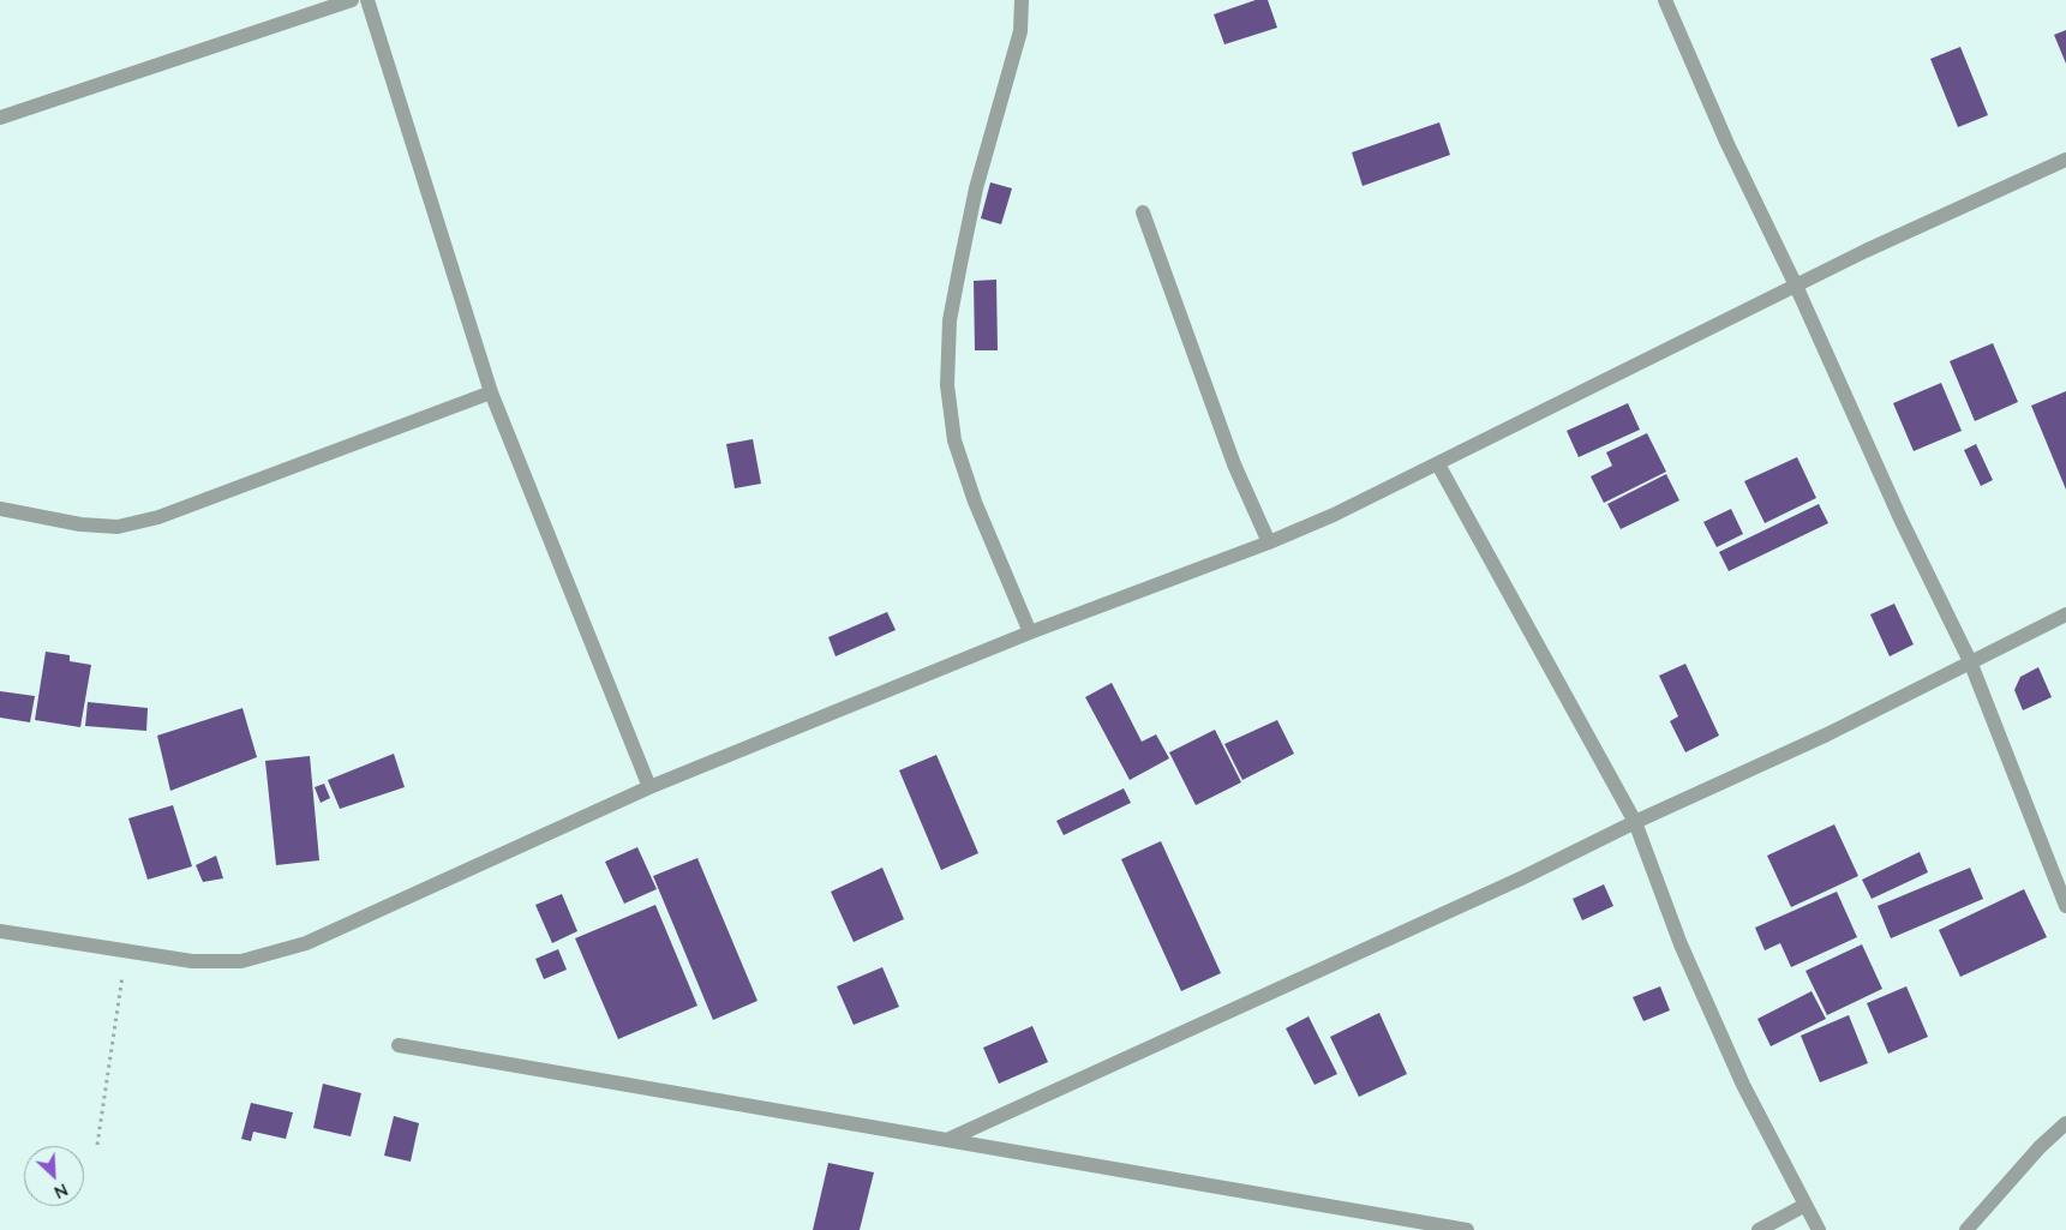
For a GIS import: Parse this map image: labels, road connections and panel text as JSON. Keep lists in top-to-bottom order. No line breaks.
{"north":"bottom right"}
